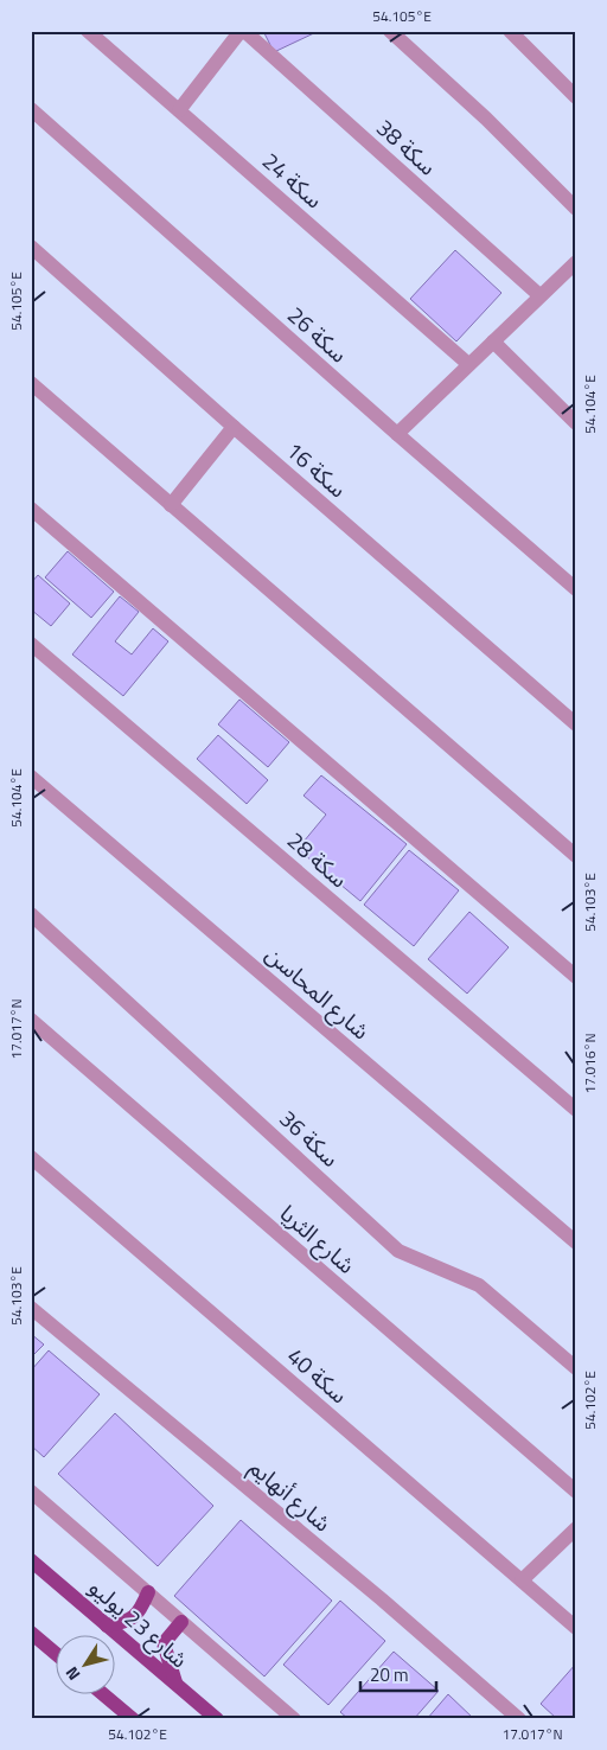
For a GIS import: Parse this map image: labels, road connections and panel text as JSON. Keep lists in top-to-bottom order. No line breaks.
{"streets":{"main road":["شارع 23 يوليو"],"street":["سكة 38","سكة 24","سكة 26","سكة 16","سكة 28","شارع المحاسن","سكة 36","شارع الثريا","سكة 40","شارع أنهايم"]},"scale_bar":"20 m","north":"bottom left","coordinates":["54.105°E","54.104°E","54.103°E","17.017°N","17.016°N","54.102°E"]}
